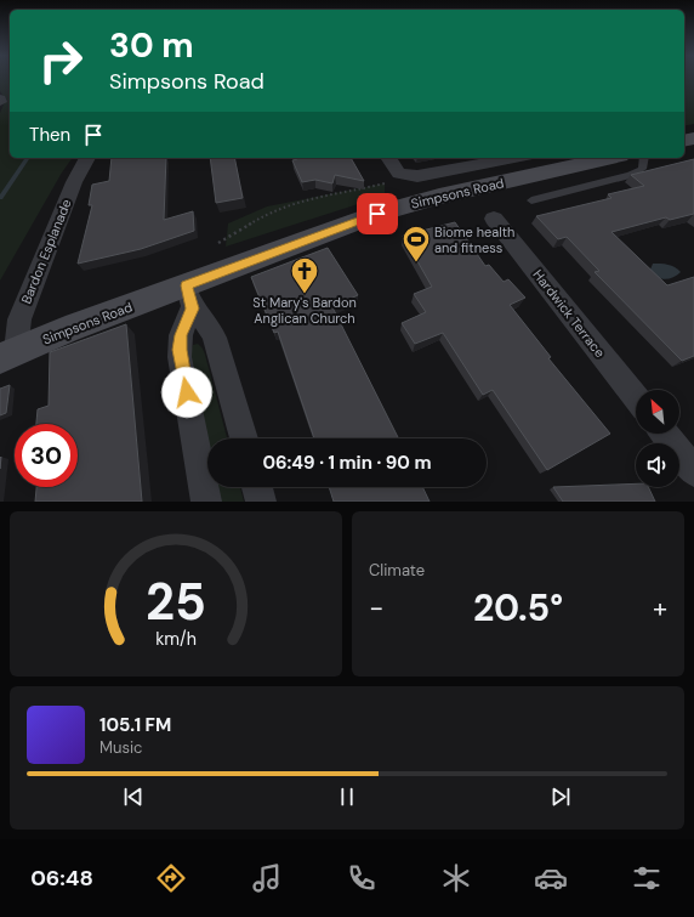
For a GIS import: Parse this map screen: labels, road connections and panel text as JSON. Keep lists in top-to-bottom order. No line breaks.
{"streets":{"main road":["Simpsons Road"],"street":["Bardon Esplanade","Hardwick Terrace"]},"crossings":[["Simpsons Road","Bardon Esplanade"]],"places":{"sports":["Biome health and fitness"],"church":["St Mary's Bardon Anglican Church"]},"north":"top left","page":{"turn":["30 m","Simpsons Road"],"then":"Then","limit":"30","trip":"06:49 · 1 min · 90 m","tile":"Climate","heat":["−","20.5°","+"],"song":["105.1 FM","Music"],"tabs":"06:48","gauge":["25","km/h"]}}
